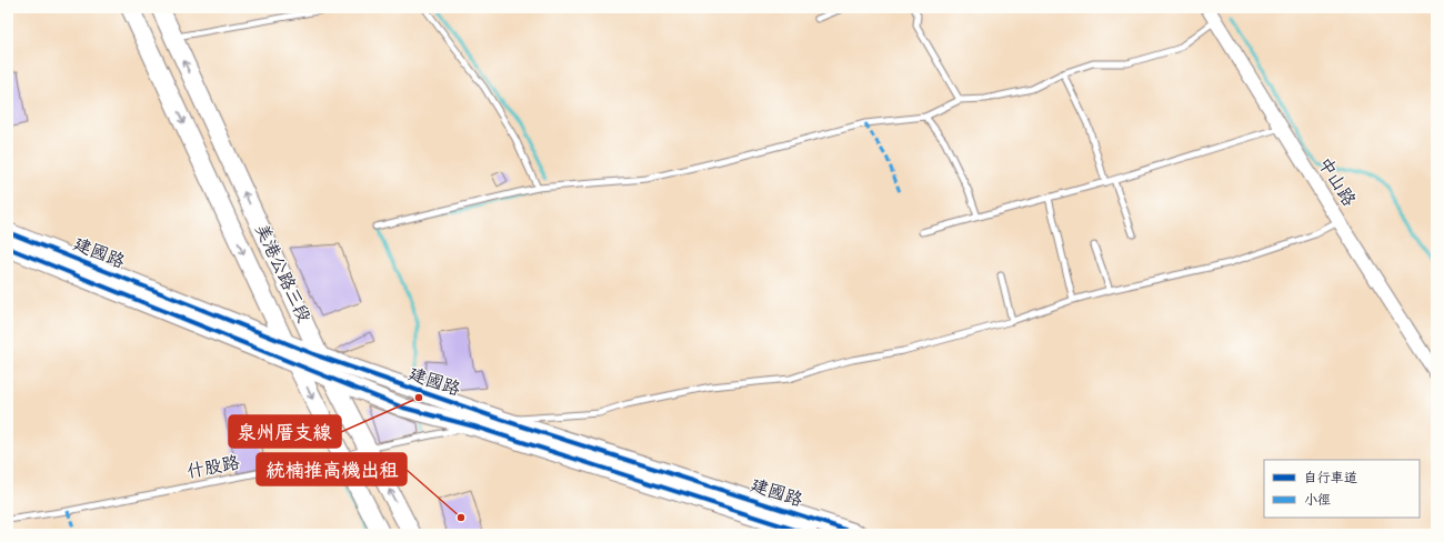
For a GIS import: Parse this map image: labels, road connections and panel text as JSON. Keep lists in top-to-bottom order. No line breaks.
{"streets":{"main road":["建國路","美港公路三段"],"street":["中山路"],"lane":["什股路"]},"crossings":[["中山路","什股路"],["建國路","美港公路三段"],["建國路","什股路"],["美港公路三段","什股路"]],"places":["泉州厝支線","統楠推高機出租"],"legend":["自行車道","小徑"]}
